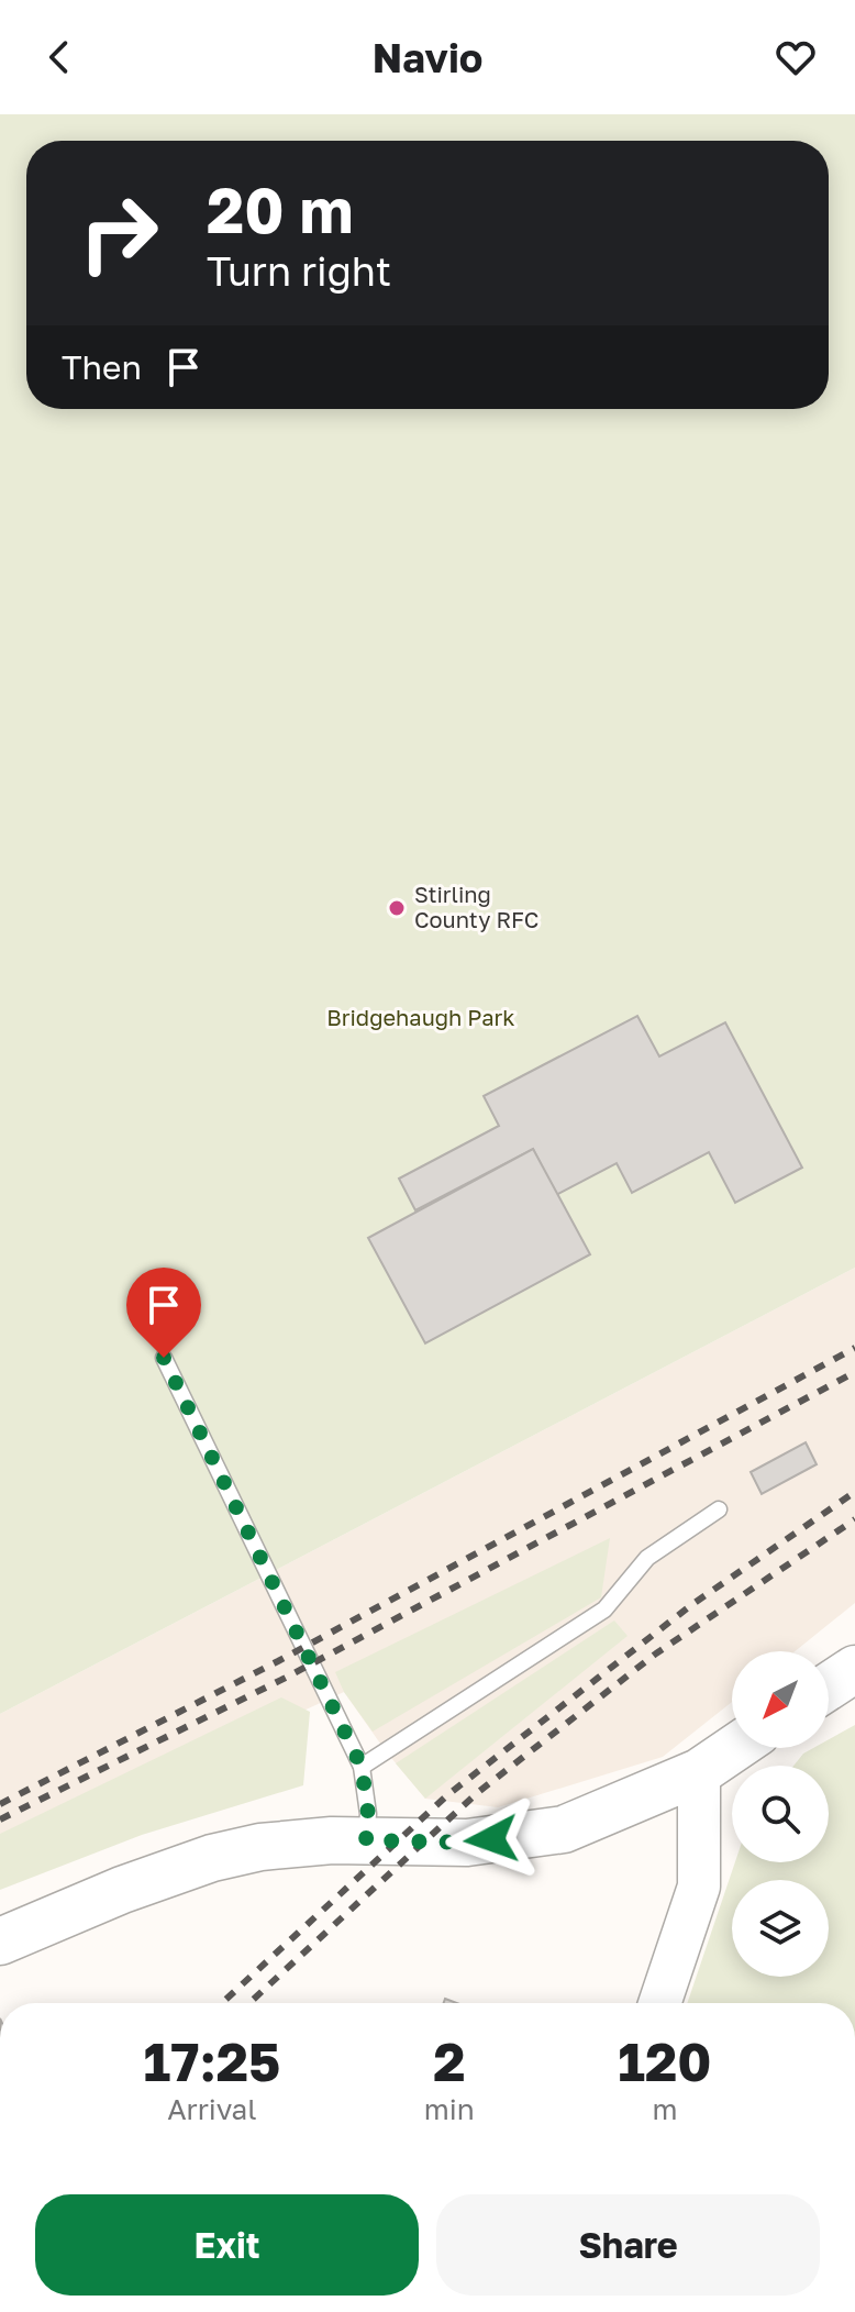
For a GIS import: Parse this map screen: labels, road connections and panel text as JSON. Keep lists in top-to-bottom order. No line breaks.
{"parks":["Bridgehaugh Park"],"places":["Stirling County RFC"],"north":"bottom left","page":{"header":"Navio","turn":["20 m","Turn right"],"then":"Then","eta":["17:25","Arrival","2","min","120","m"],"buttons":["Exit","Share"]}}
